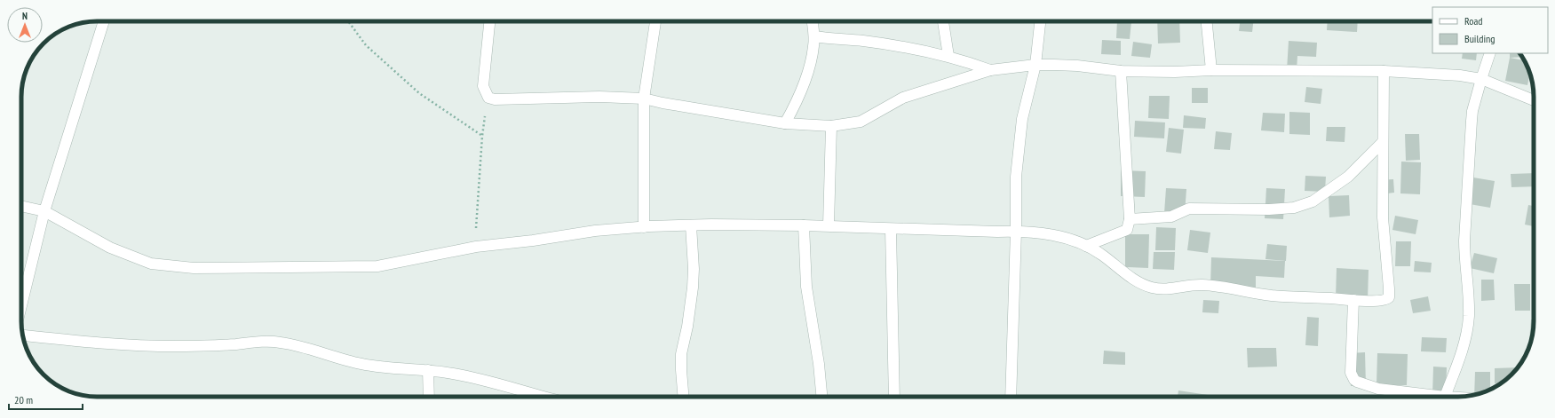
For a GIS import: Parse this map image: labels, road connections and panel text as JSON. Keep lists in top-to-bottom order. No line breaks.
{"legend":["Road","Building"],"scale_bar":"20 m","north":"top"}
